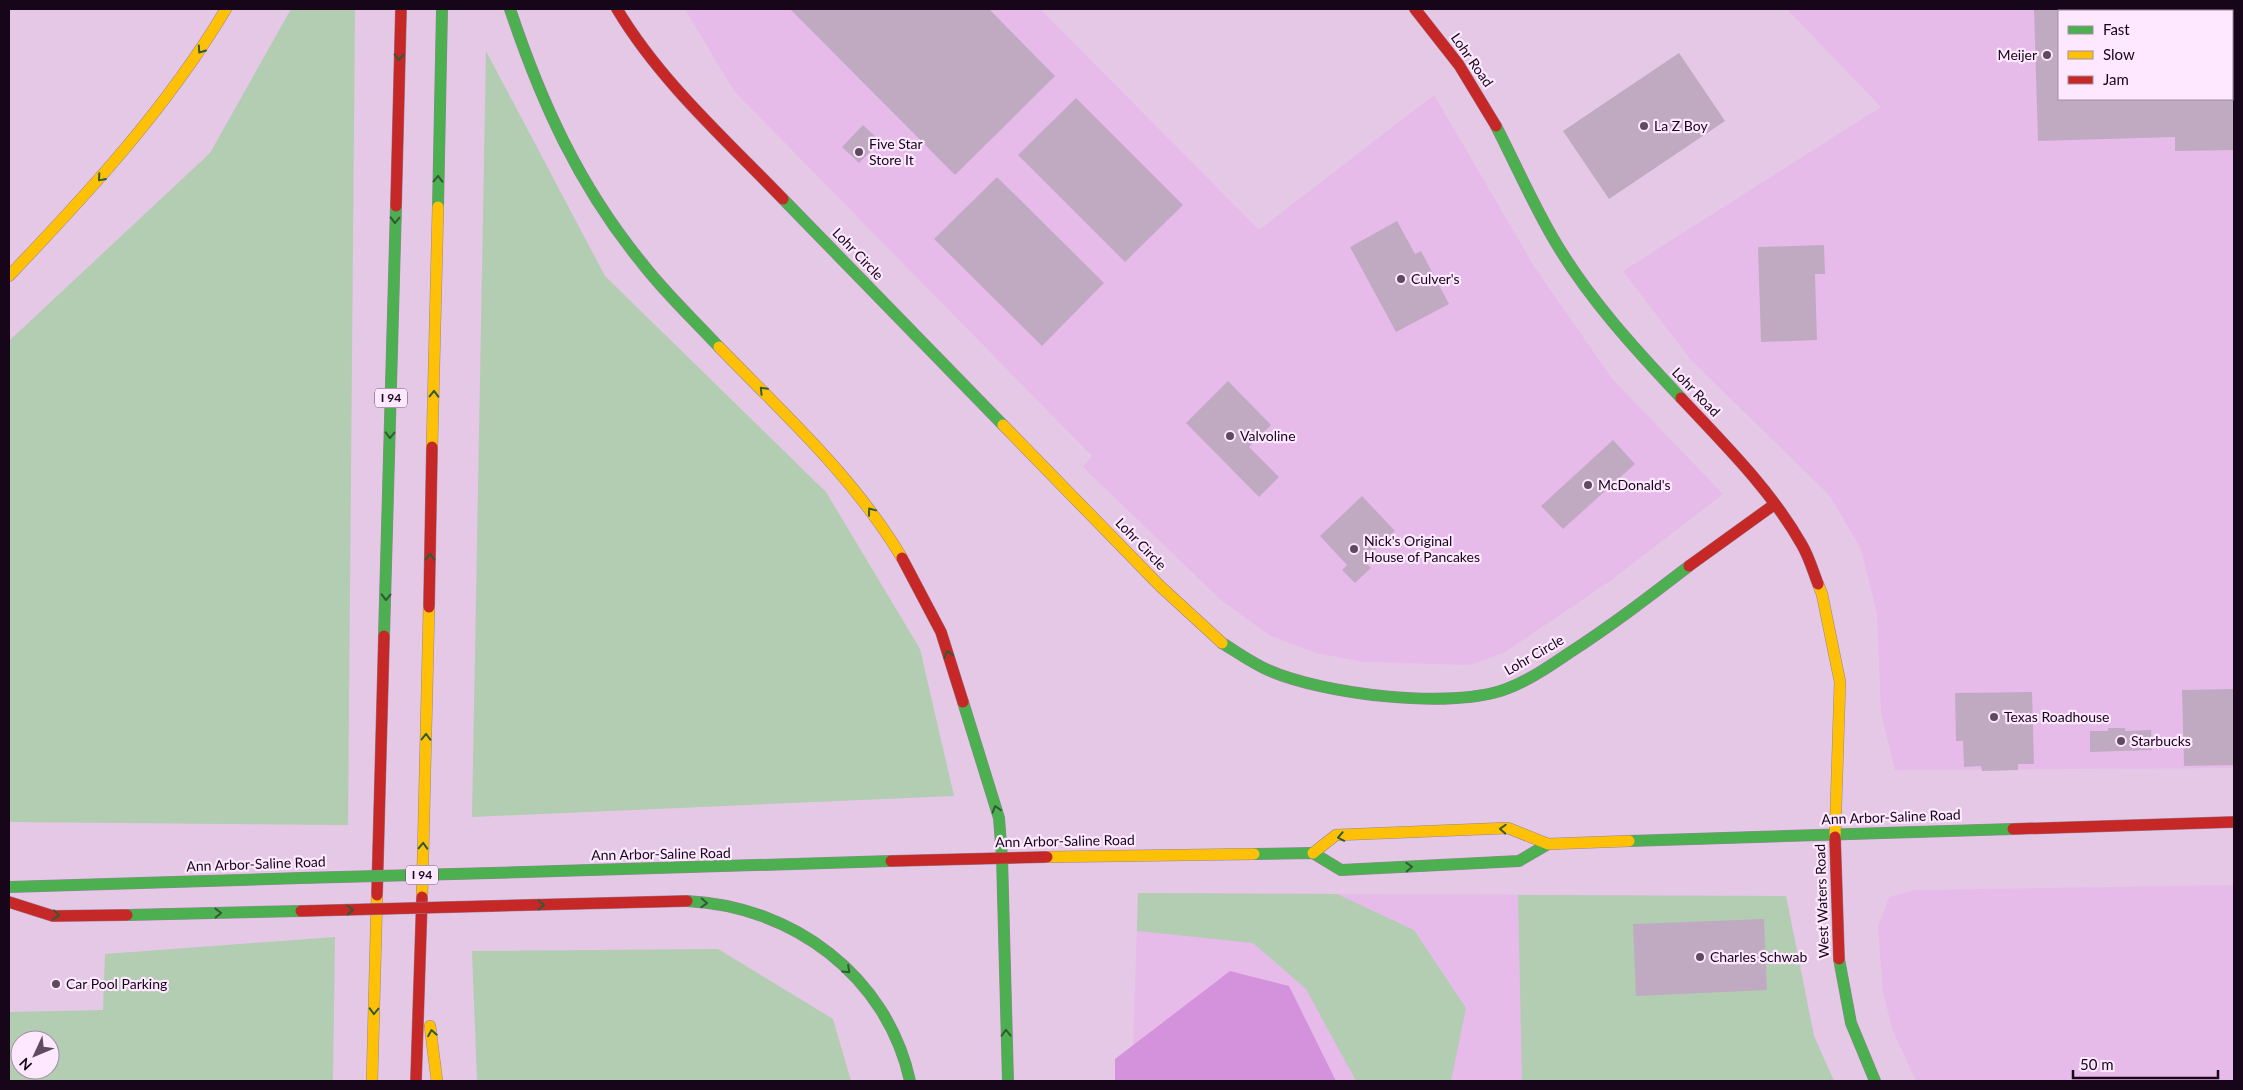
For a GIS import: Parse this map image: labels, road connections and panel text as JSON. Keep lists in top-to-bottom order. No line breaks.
{"streets":{"main road":["Lohr Road","Lohr Circle","I 94","Ann Arbor-Saline Road","West Waters Road"]},"crossings":[["Lohr Road","Lohr Circle"],["Lohr Road","Ann Arbor-Saline Road"],["Lohr Road","West Waters Road"],["Ann Arbor-Saline Road","West Waters Road"]],"places":["Meijer","La Z Boy","Five Star Store It","Culver's","Valvoline","McDonald's","Nick's Original House of Pancakes","Texas Roadhouse","Starbucks","Charles Schwab","Car Pool Parking"],"legend":["Fast","Slow","Jam"],"scale_bar":"50 m","north":"bottom left"}
